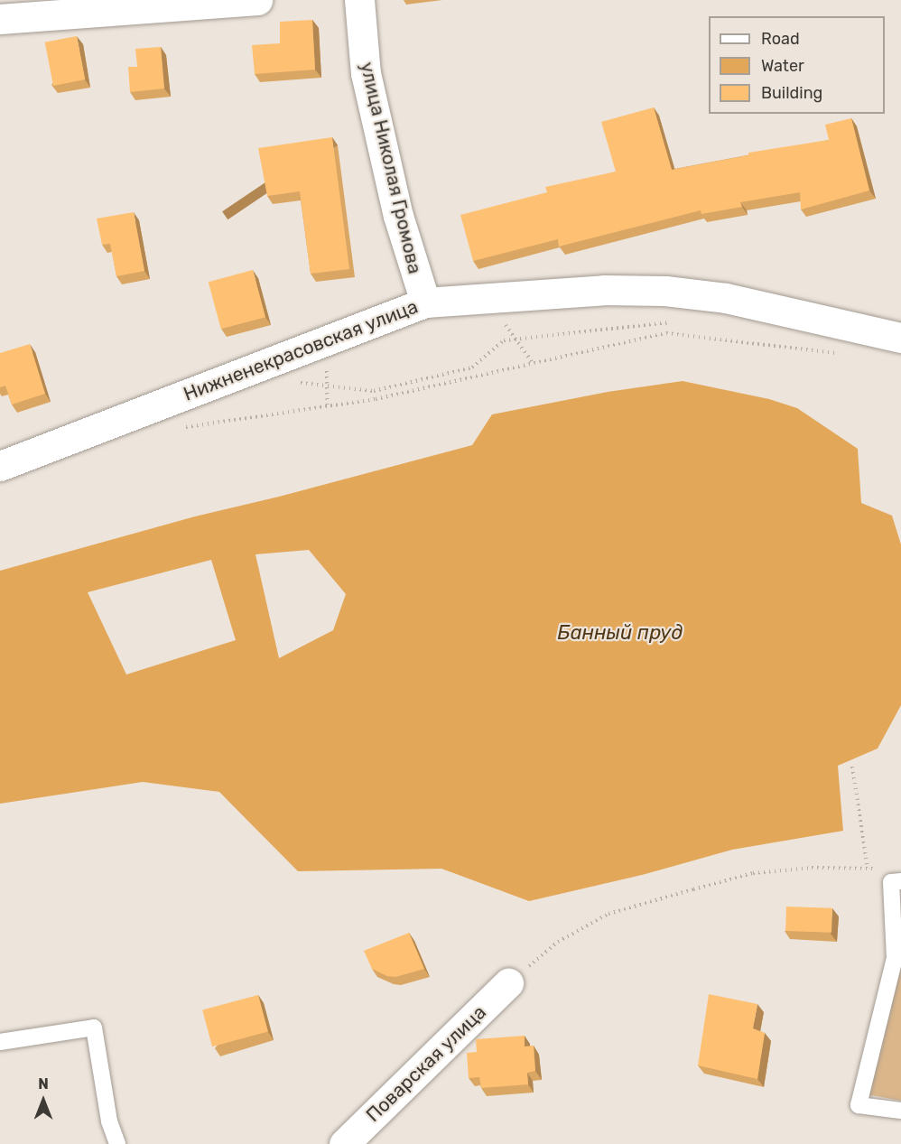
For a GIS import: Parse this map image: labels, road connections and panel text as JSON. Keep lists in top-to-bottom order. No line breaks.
{"streets":{"street":["улица Николая Громова","Нижненекрасовская улица","Поварская улица"]},"crossings":[["улица Николая Громова","Нижненекрасовская улица"]],"water":["Банный пруд"],"legend":["Road","Water","Building"],"north":"top"}
